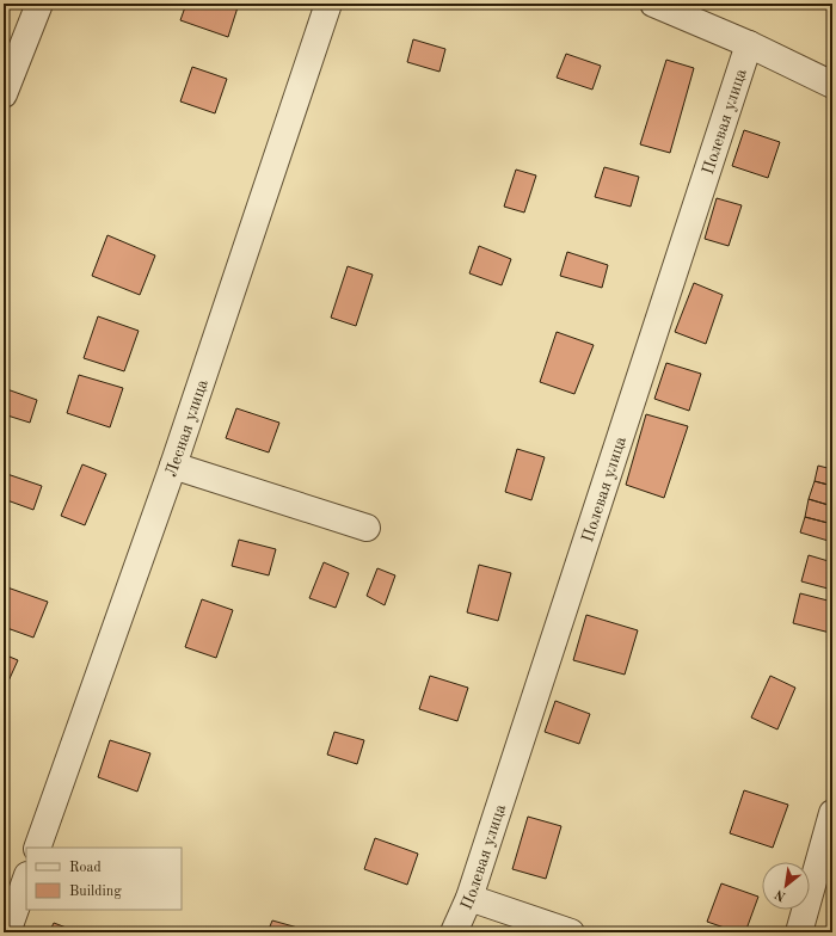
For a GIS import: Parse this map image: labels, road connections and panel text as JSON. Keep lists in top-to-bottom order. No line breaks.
{"streets":{"street":["Полевая улица","Лесная улица"]},"legend":["Road","Building"],"north":"bottom left"}
